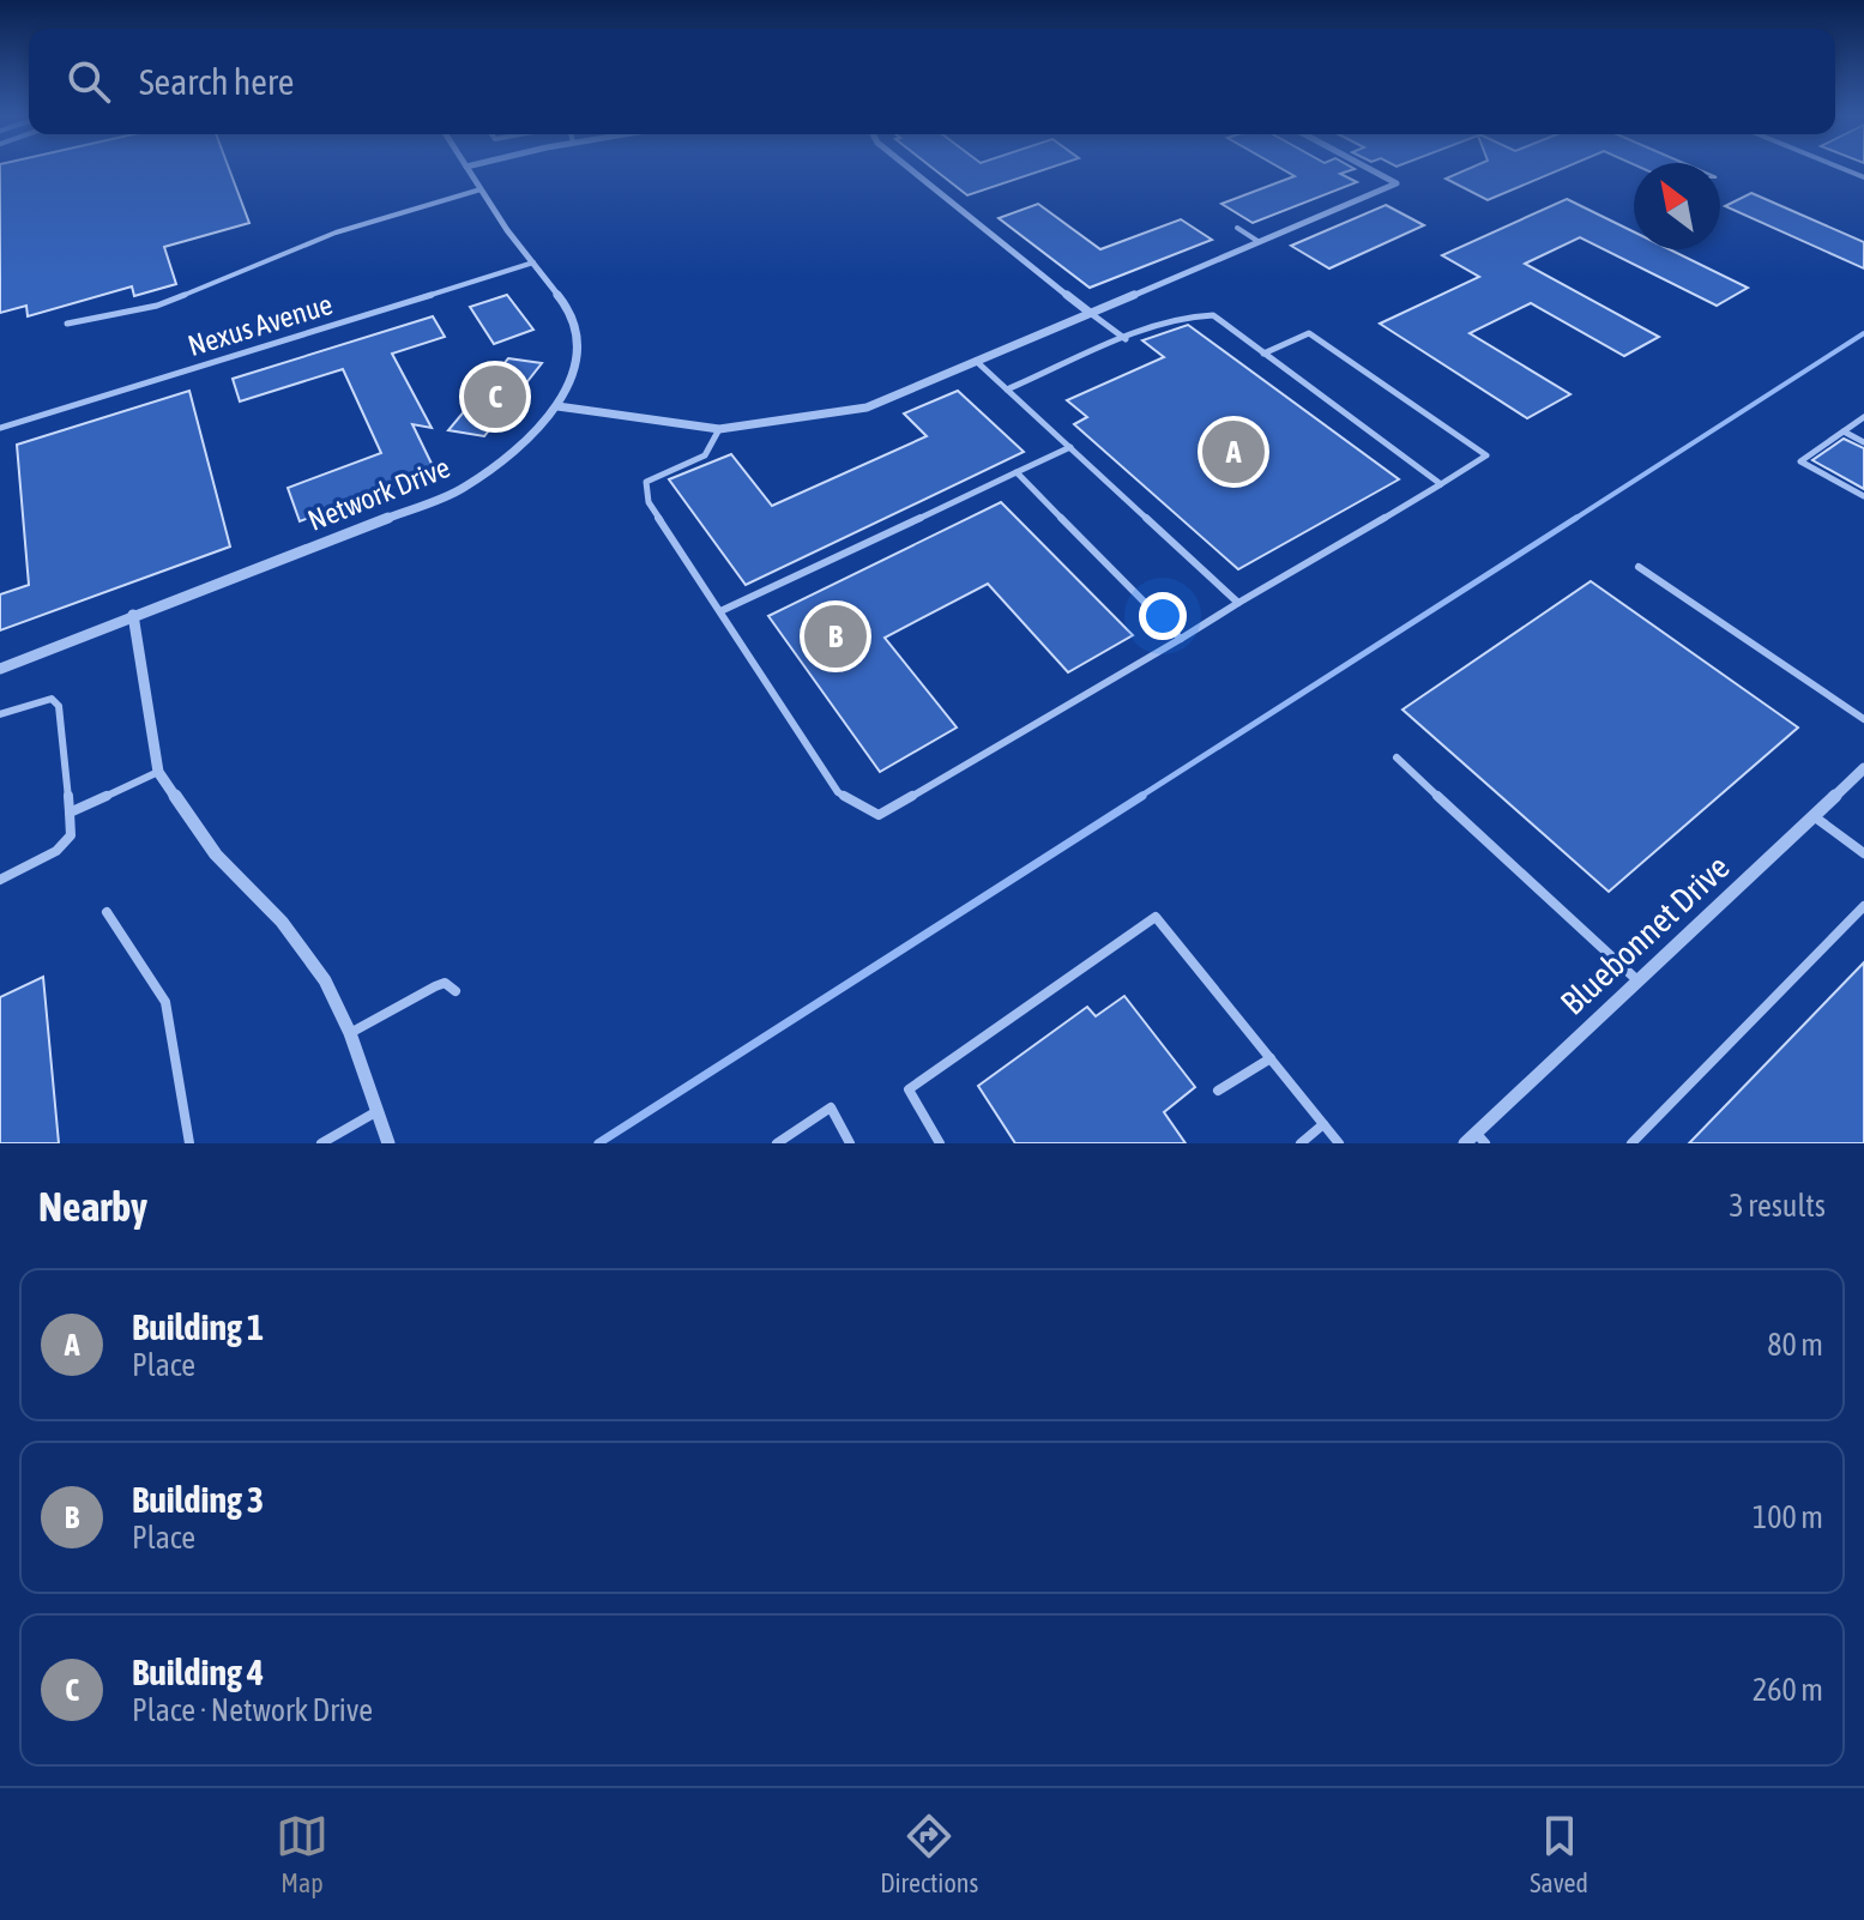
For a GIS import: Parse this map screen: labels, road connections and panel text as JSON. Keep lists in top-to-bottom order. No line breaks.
{"streets":{"street":["Network Drive","Bluebonnet Drive"],"lane":["Nexus Avenue"]},"crossings":[["Nexus Avenue","Network Drive"]],"north":"top left","page":{"search":"Search here","pins":["C","A","B"],"heading":["Nearby","3 results"],"list":[{"mark":"A","name":"Building 1","note":"Place","value":"80 m"},{"mark":"B","name":"Building 3","note":"Place","value":"100 m"},{"mark":"C","name":"Building 4","note":"Place · Network Drive","value":"260 m"}],"nav":["Map","Directions","Saved"]}}
